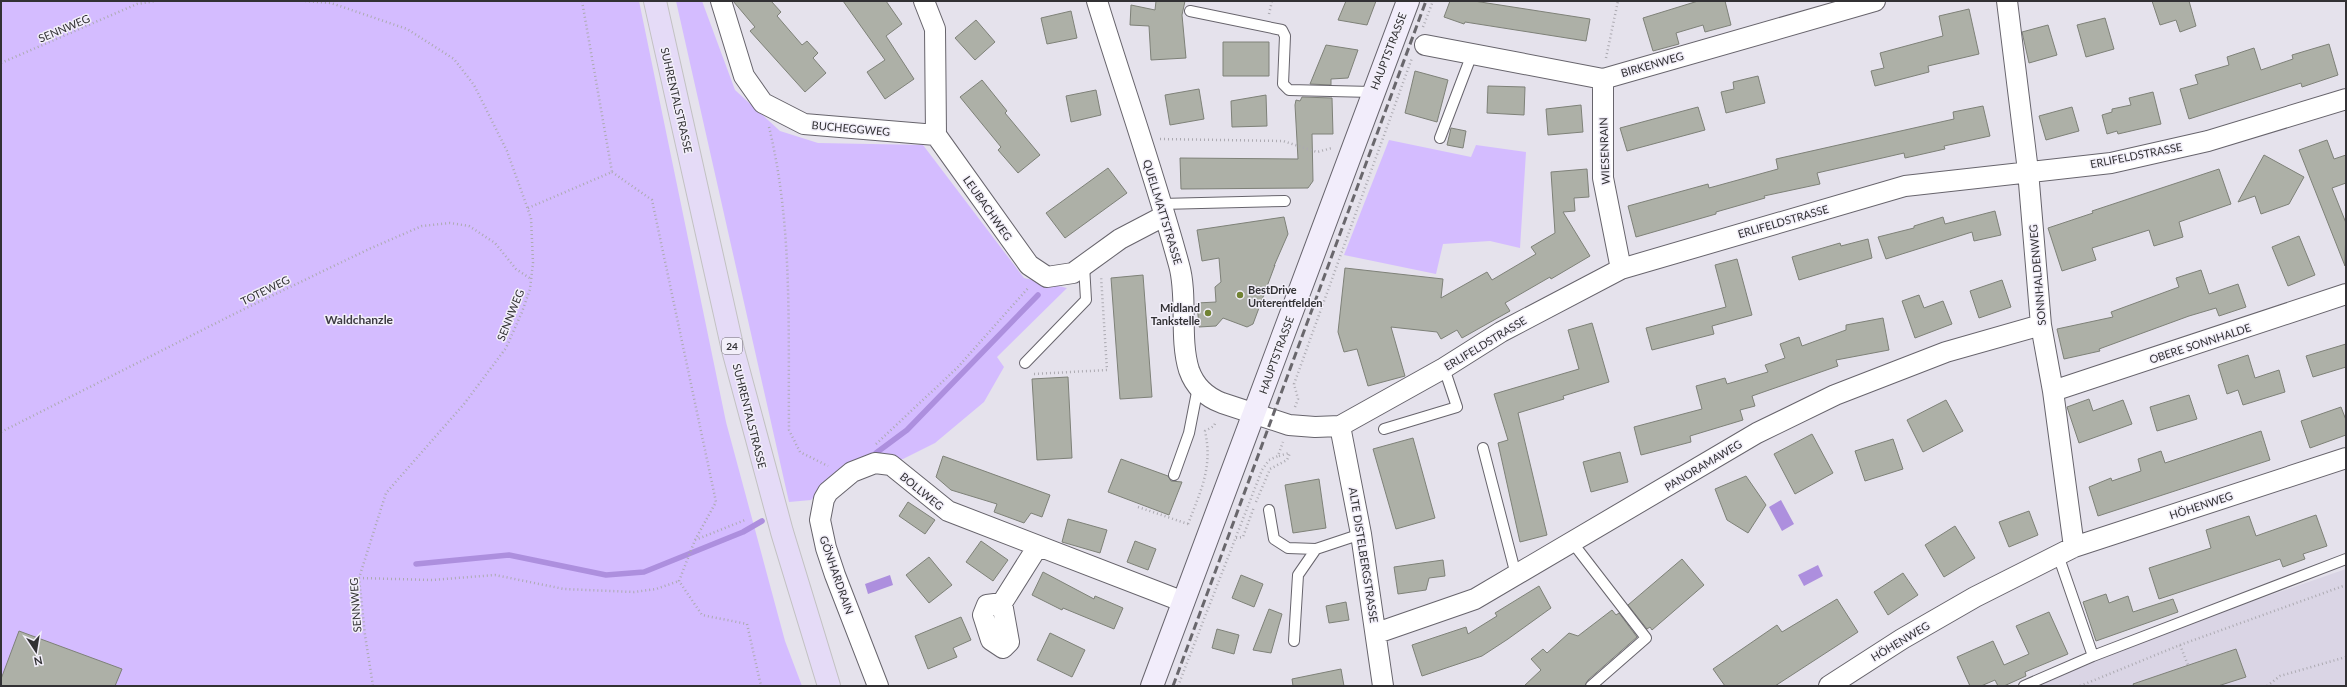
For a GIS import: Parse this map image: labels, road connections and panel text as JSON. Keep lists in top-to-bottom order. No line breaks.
{"streets":{"main road":["HAUPTSTRASSE","SUHRENTALSTRASSE","24"],"street":["BIRKENWEG","BUCHEGGWEG","WIESENRAIN","ERLIFELDSTRASSE","LEUBACHWEG","QUELLMATTSTRASSE","SONNHALDENWEG","OBERE SONNHALDE","PANORAMAWEG","BOLLWEG","HÖHENWEG","ALTE DISTELBERGSTRASSE","GÖNHARDRAIN"],"path":["SENNWEG","TOTEWEG"]},"crossings":[["SENNWEG","TOTEWEG"],["HAUPTSTRASSE","ERLIFELDSTRASSE"],["HAUPTSTRASSE","QUELLMATTSTRASSE"],["HAUPTSTRASSE","BOLLWEG"],["BIRKENWEG","WIESENRAIN"],["BUCHEGGWEG","LEUBACHWEG"],["WIESENRAIN","ERLIFELDSTRASSE"],["ERLIFELDSTRASSE","QUELLMATTSTRASSE"],["ERLIFELDSTRASSE","SONNHALDENWEG"],["ERLIFELDSTRASSE","ALTE DISTELBERGSTRASSE"],["SONNHALDENWEG","OBERE SONNHALDE"],["SONNHALDENWEG","PANORAMAWEG"],["SONNHALDENWEG","HÖHENWEG"],["PANORAMAWEG","ALTE DISTELBERGSTRASSE"],["BOLLWEG","GÖNHARDRAIN"]],"districts":["Waldchanzle"],"places":["BestDrive Unterentfelden","Midland Tankstelle"],"north":"bottom"}
